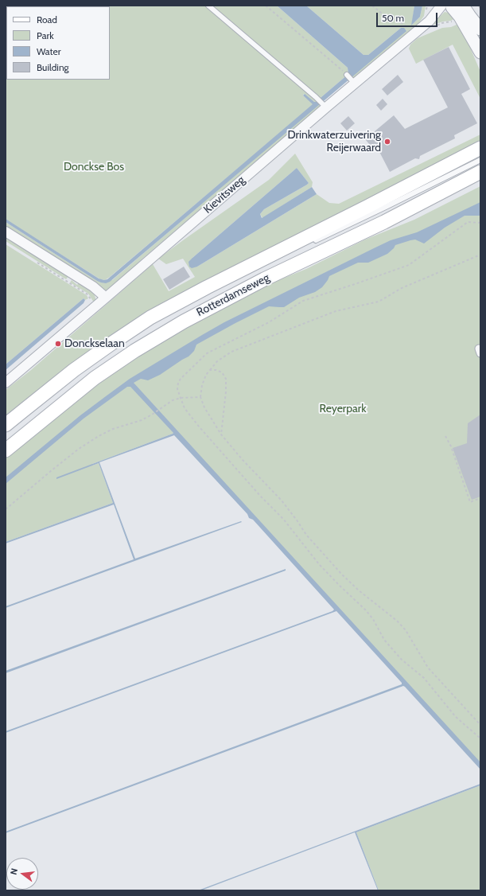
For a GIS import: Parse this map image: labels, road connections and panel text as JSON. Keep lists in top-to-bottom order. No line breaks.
{"streets":{"main road":["Rotterdamseweg"],"street":["Kievitsweg"]},"parks":["Donckse Bos","Reyerpark"],"places":["Drinkwaterzuivering Reijerwaard","Donckselaan"],"legend":["Road","Park","Water","Building"],"scale_bar":"50 m","north":"left"}
